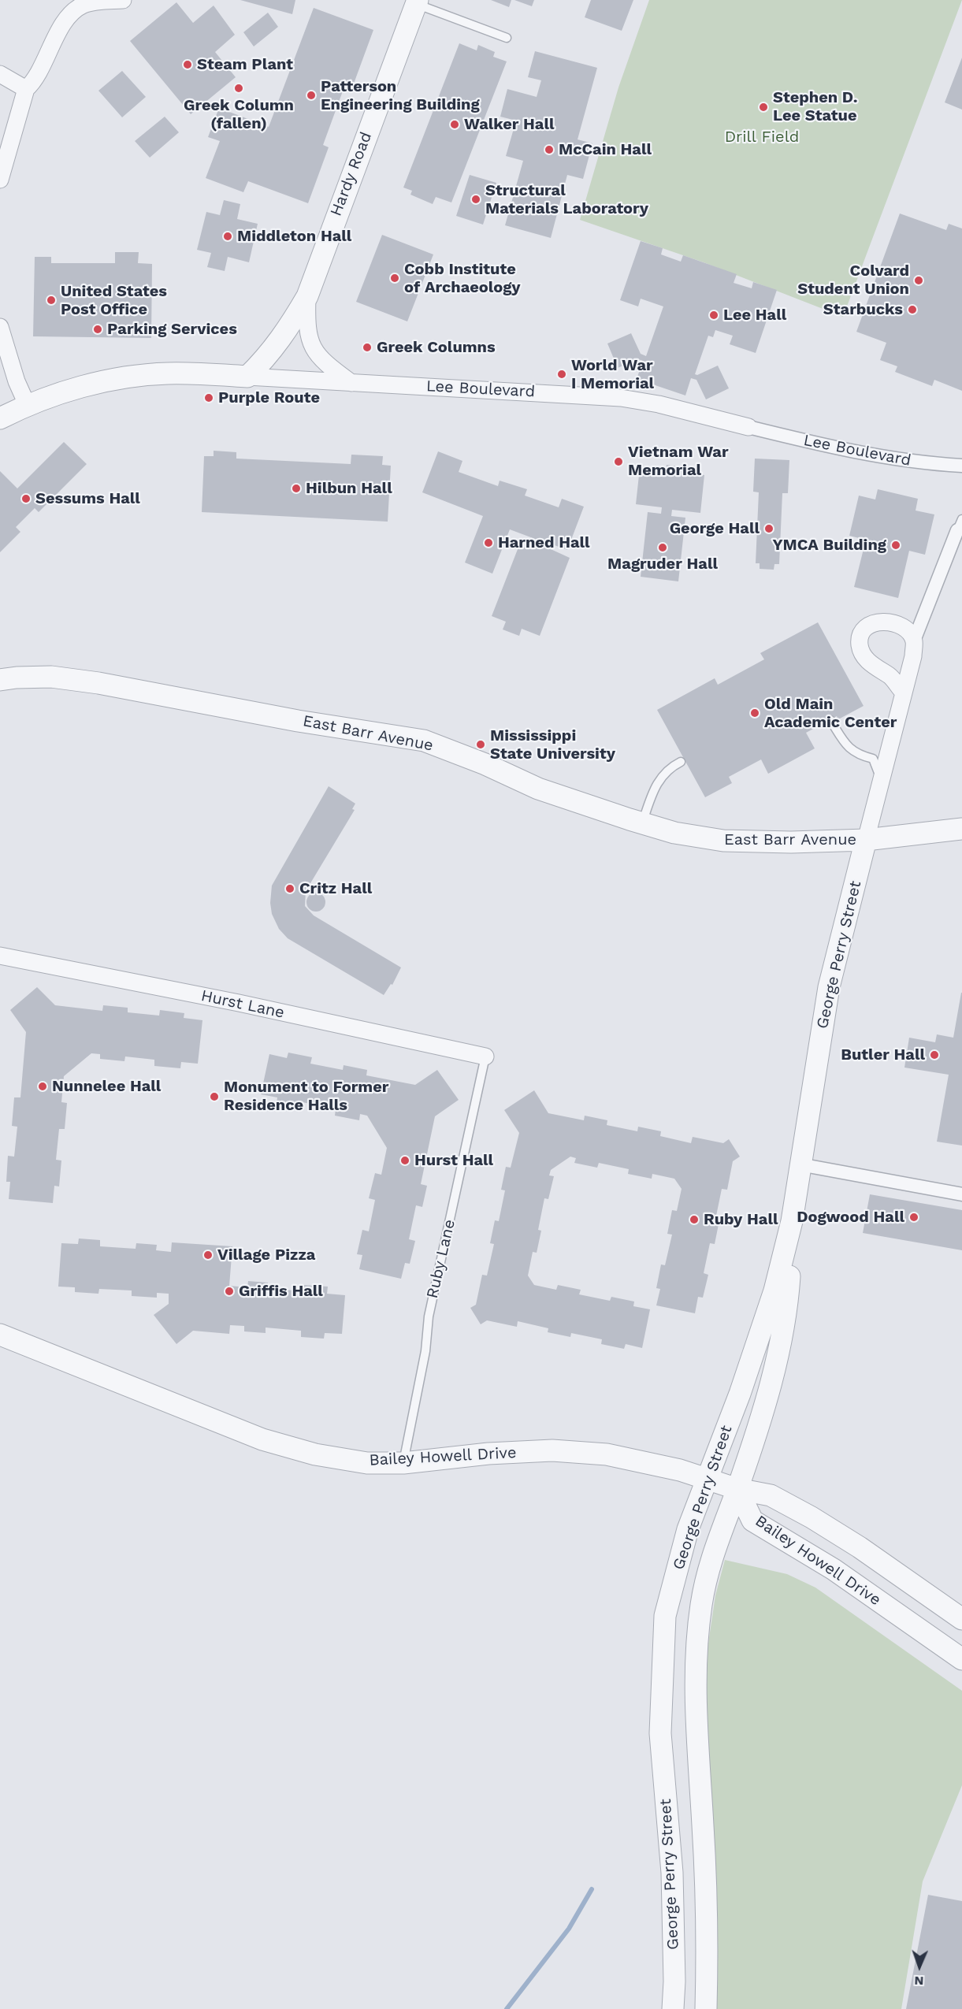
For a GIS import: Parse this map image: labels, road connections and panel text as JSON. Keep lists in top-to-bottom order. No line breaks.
{"streets":{"street":["Hardy Road","Lee Boulevard","East Barr Avenue","George Perry Street","Hurst Lane","Bailey Howell Drive"],"lane":["Ruby Lane"]},"crossings":[["Hardy Road","Lee Boulevard"],["East Barr Avenue","George Perry Street"],["George Perry Street","Bailey Howell Drive"],["Hurst Lane","Ruby Lane"],["Ruby Lane","Bailey Howell Drive"]],"parks":["Drill Field"],"places":["Steam Plant","Greek Column (fallen)","Patterson Engineering Building","Stephen D. Lee Statue","Walker Hall","McCain Hall","Structural Materials Laboratory","Middleton Hall","Cobb Institute of Archaeology","Colvard Student Union","United States Post Office","Starbucks","Lee Hall","Parking Services","Greek Columns","World War I Memorial","Purple Route","Vietnam War Memorial","Hilbun Hall","Sessums Hall","George Hall","Harned Hall","YMCA Building","Magruder Hall","Old Main Academic Center","Mississippi State University","Critz Hall","Butler Hall","Nunnelee Hall","Monument to Former Residence Halls","Hurst Hall","Dogwood Hall","Ruby Hall","Village Pizza","Griffis Hall"],"north":"bottom"}
